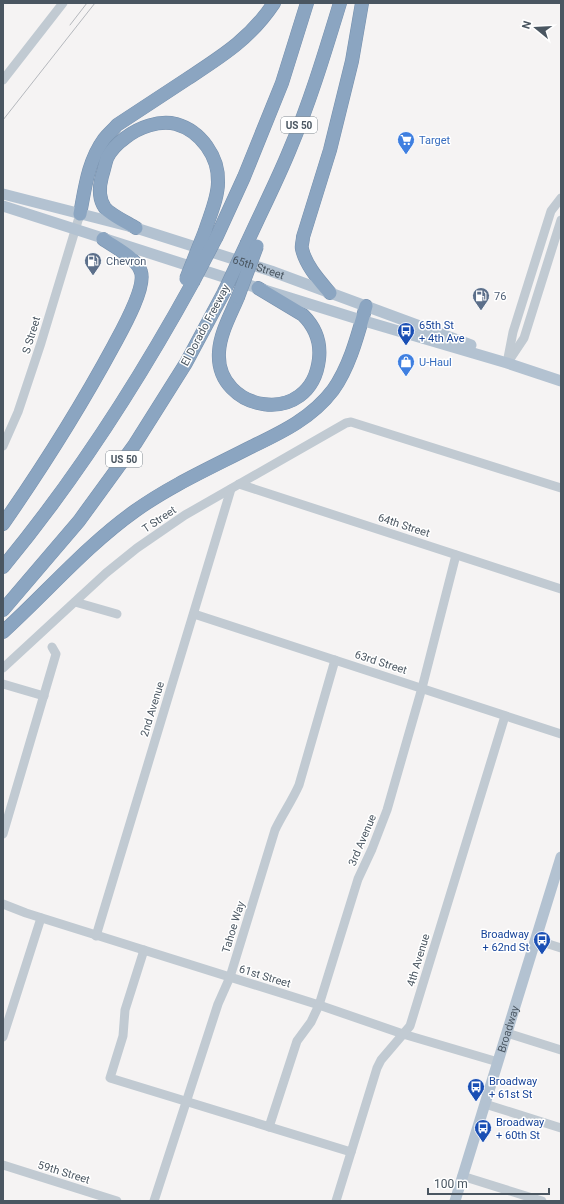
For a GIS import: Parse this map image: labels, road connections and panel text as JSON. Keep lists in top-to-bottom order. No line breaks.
{"streets":{"highway":["US 50","El Dorado Freeway"],"main road":["65th Street","Broadway"],"street":["S Street","T Street","64th Street","63rd Street","2nd Avenue","3rd Avenue","Tahoe Way","4th Avenue","61st Street","59th Street"]},"crossings":[["65th Street","S Street"],["T Street","64th Street"],["T Street","2nd Avenue"],["64th Street","2nd Avenue"],["64th Street","3rd Avenue"],["63rd Street","2nd Avenue"],["63rd Street","3rd Avenue"],["63rd Street","Tahoe Way"],["63rd Street","4th Avenue"],["2nd Avenue","61st Street"],["3rd Avenue","61st Street"],["Tahoe Way","61st Street"],["4th Avenue","61st Street"],["61st Street","Broadway"]],"places":{"supermarket":["Target"],"fuel station":["Chevron","76"],"bus stop":["65th St + 4th Ave","Broadway + 62nd St","Broadway + 61st St","Broadway + 60th St"],"shop":["U-Haul"]},"scale_bar":"100 m","north":"left"}
